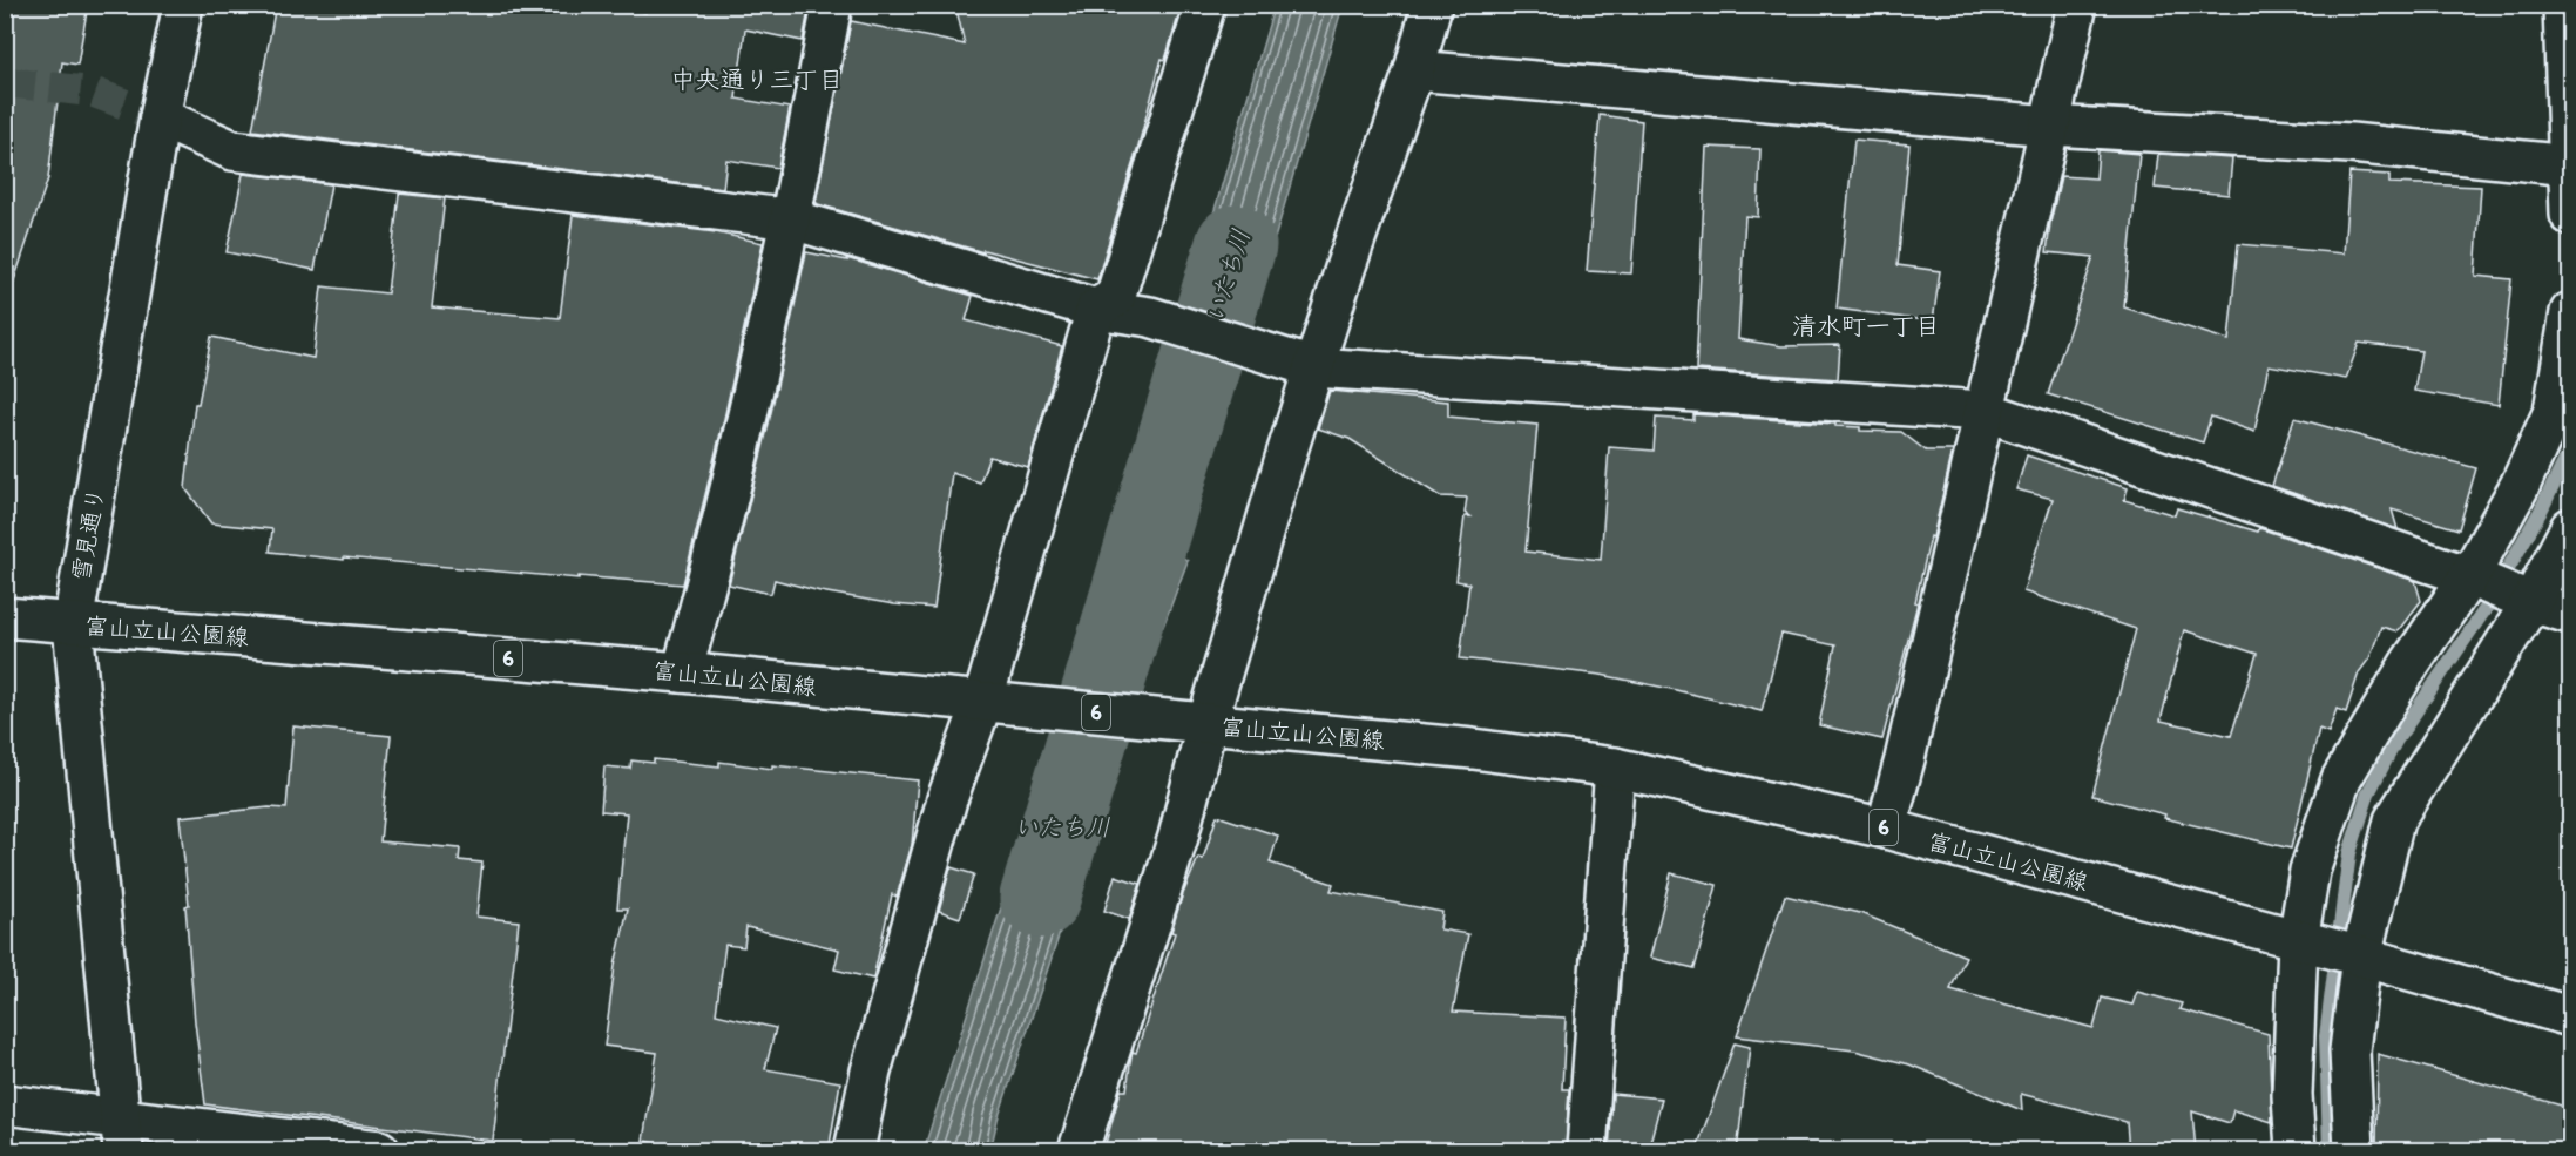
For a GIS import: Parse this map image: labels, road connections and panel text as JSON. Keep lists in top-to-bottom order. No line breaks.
{"streets":{"street":["雪見通り","富山立山公園線","6"]},"crossings":[["雪見通り","富山立山公園線"]],"districts":["中央通り三丁目","清水町一丁目"],"water":["いたち川"]}
